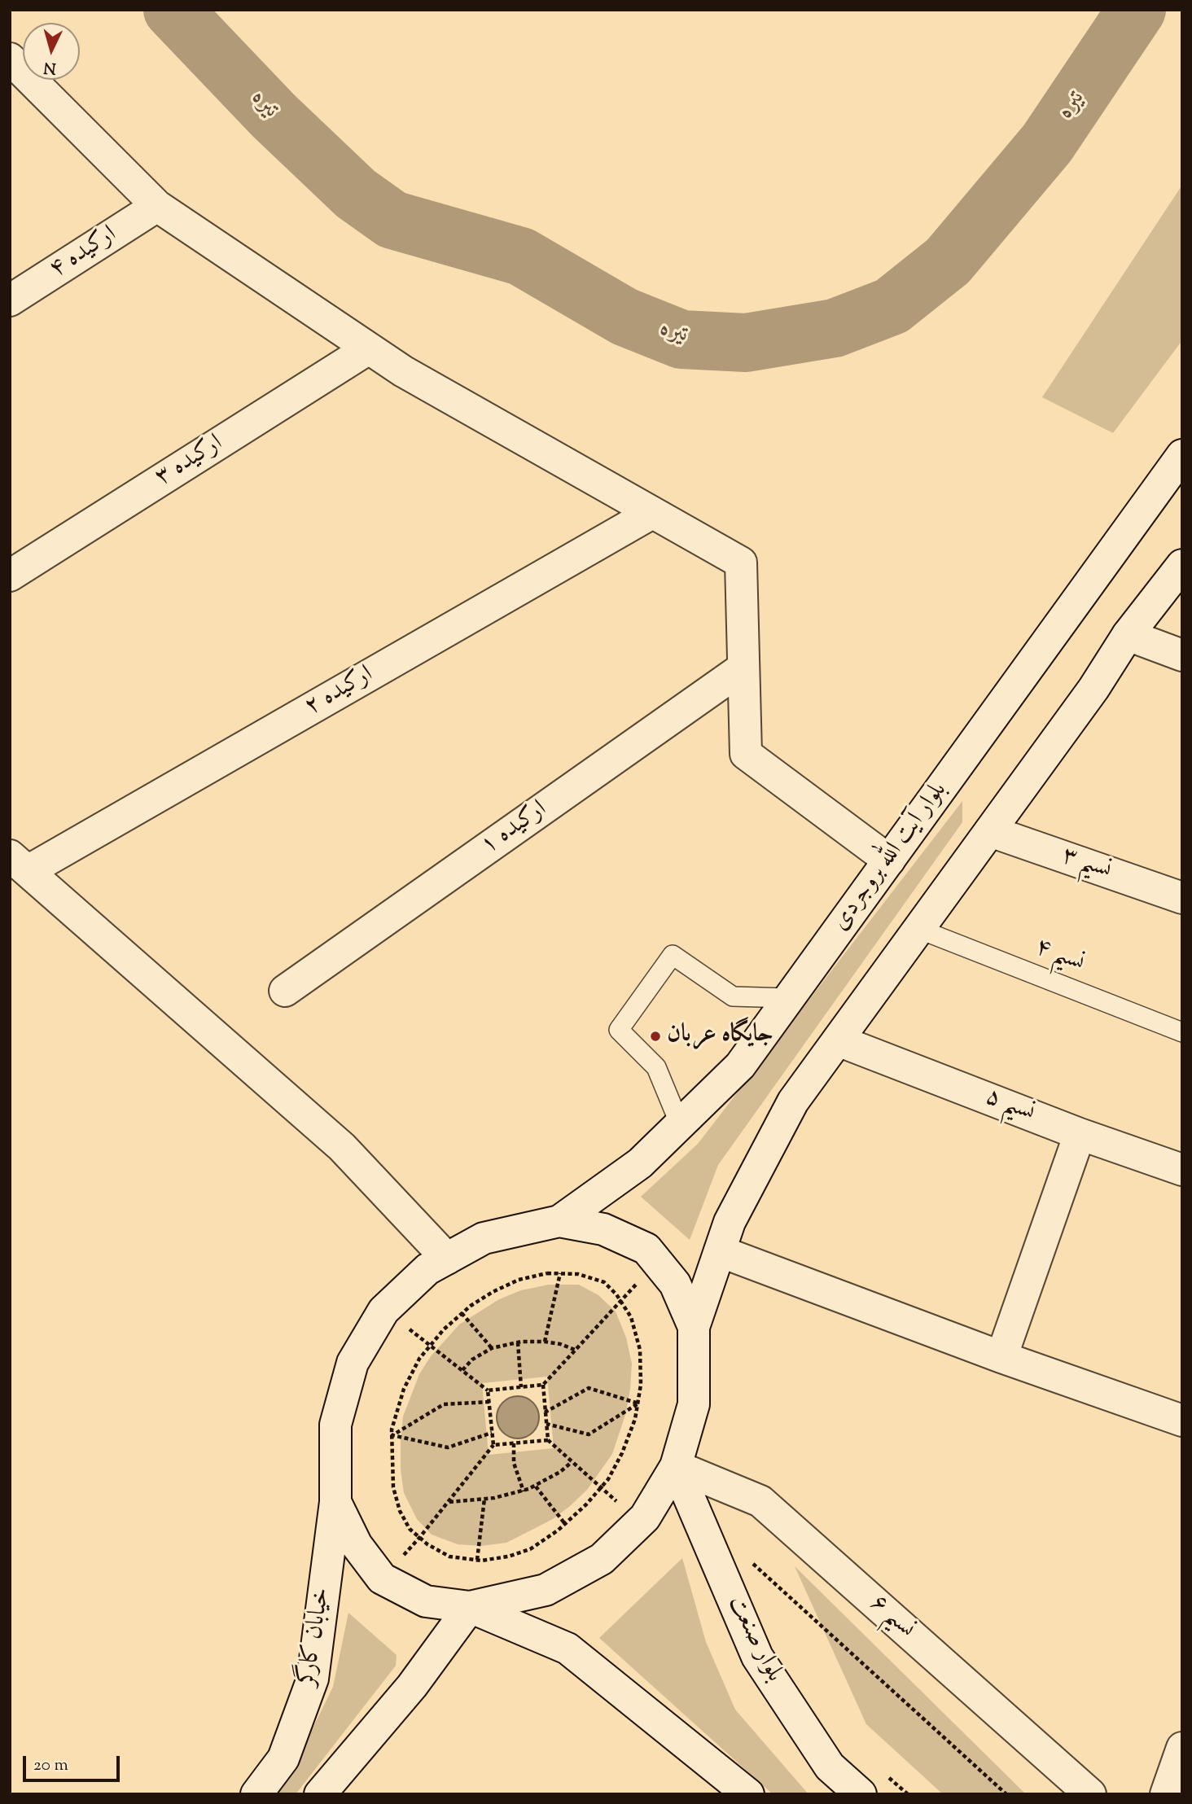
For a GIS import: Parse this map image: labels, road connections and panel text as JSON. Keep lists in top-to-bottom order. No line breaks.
{"streets":{"street":["ارکیده ۴","ارکیده ۳","ارکیده ۲","ارکیده ۱","بلوار آیت الله بروجردی","نسیم ۳","نسیم ۵","نسیم ۶","خیابان کارگر","بلوار صنعت"],"lane":["نسیم ۴"]},"crossings":[["بلوار آیت الله بروجردی","خیابان کارگر"],["نسیم ۶","بلوار صنعت"]],"water":["تيره"],"places":["جایگاه عربان"],"scale_bar":"20 m","north":"bottom"}
